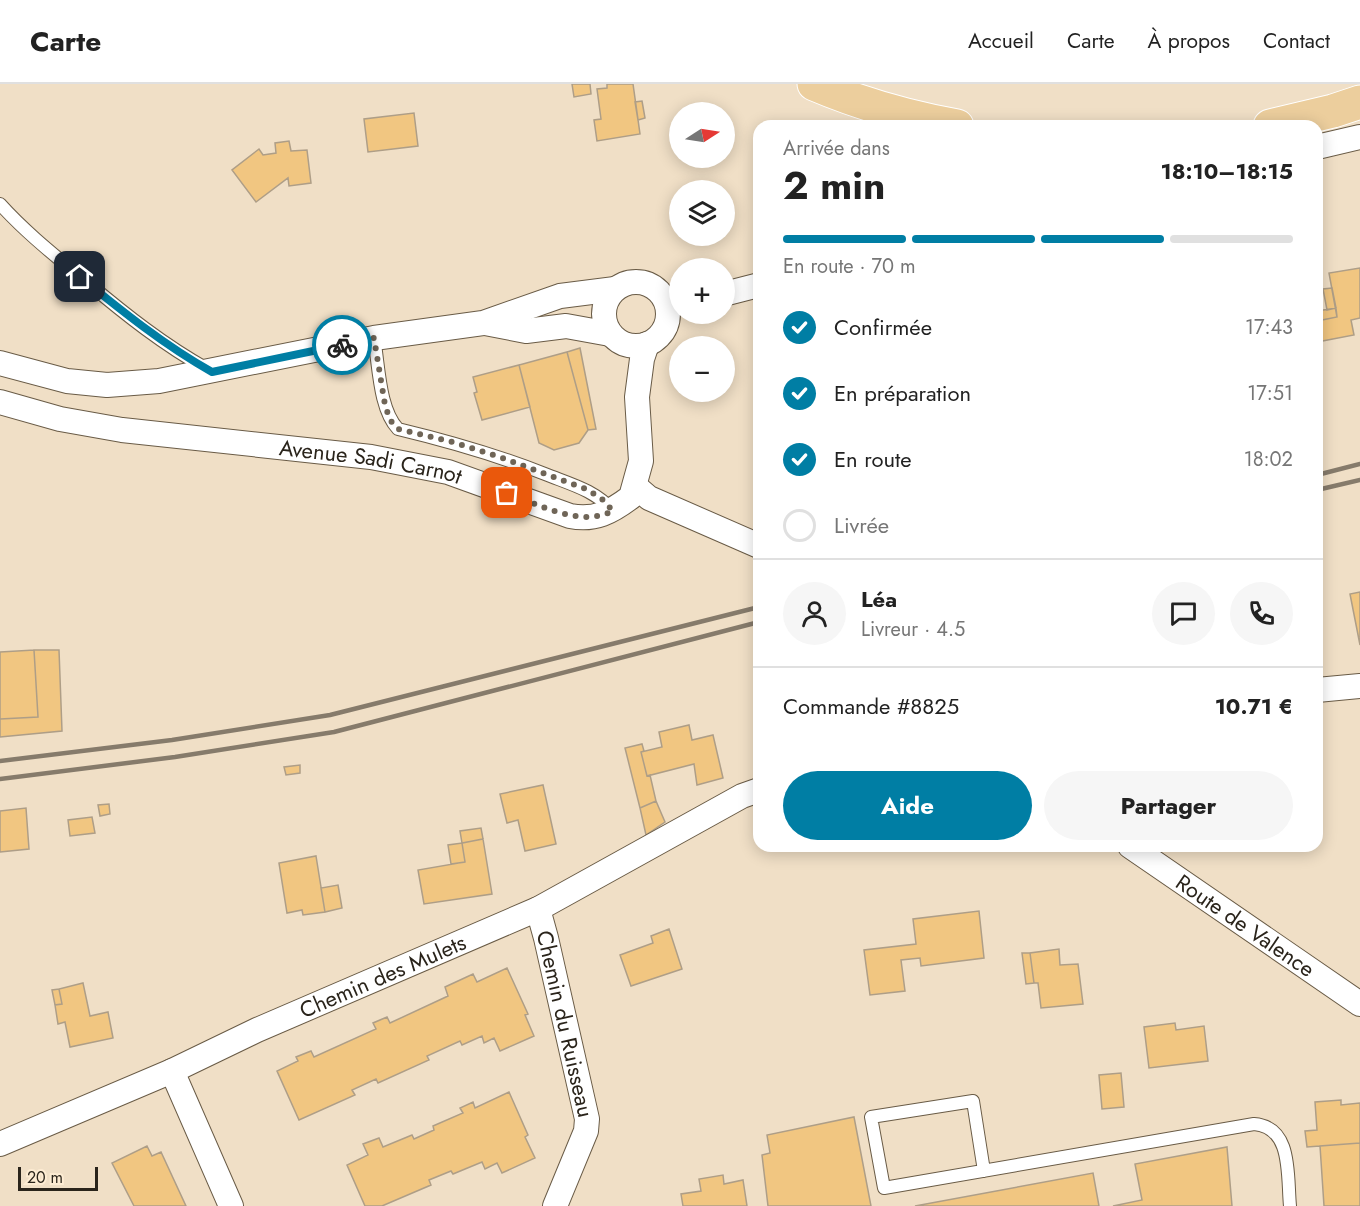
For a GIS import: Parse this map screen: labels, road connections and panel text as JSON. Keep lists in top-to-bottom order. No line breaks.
{"streets":{"street":["Avenue Sadi Carnot","Route de Valence","Chemin des Mulets","Chemin du Ruisseau"]},"crossings":[["Chemin des Mulets","Chemin du Ruisseau"]],"scale_bar":"20 m","north":"right","page":{"header":"Carte","nav":["Accueil","Carte","À propos","Contact"],"map_buttons":["+","−"],"heading":["2 min","Arrivée dans","18:10–18:15"],"panel":["Léa","Livreur · 4.5","Commande #8825","10.71 €"],"bar":"En route · 70 m","list":[["Confirmée","17:43"],["En préparation","17:51"],["En route","18:02"],"Livrée"],"buttons":["Aide","Partager"],"scale":"20 m"}}
